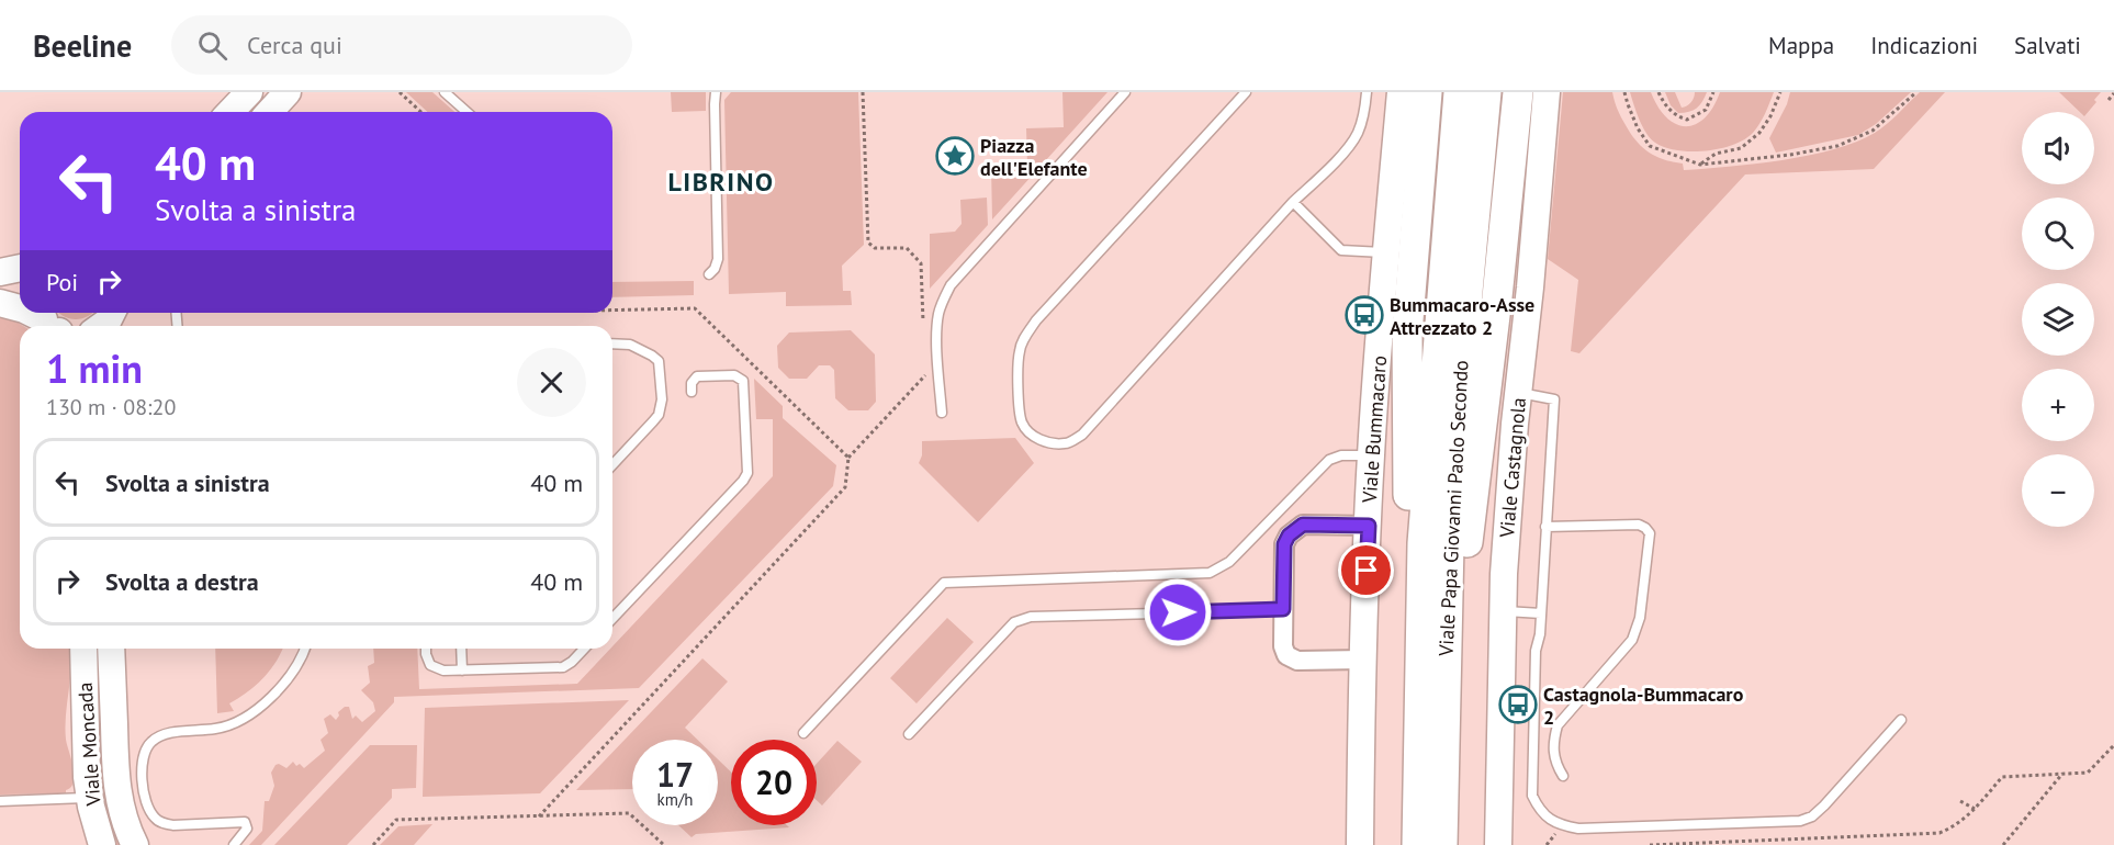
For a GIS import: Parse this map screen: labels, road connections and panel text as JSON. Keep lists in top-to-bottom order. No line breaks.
{"streets":{"main road":["Viale Bummacaro","Viale Castagnola","Viale Papa Giovanni Paolo Secondo","Viale Moncada"]},"districts":["LIBRINO"],"places":{"place":["Piazza dell'Elefante"],"bus stop":["Bummacaro-Asse Attrezzato 2","Castagnola-Bummacaro 2"]},"page":{"header":"Beeline","search":"Cerca qui","nav":["Mappa","Indicazioni","Salvati"],"map_buttons":["+","−"],"turn":["40 m","Svolta a sinistra"],"then":"Poi","heading":["1 min","130 m · 08:20"],"list":[{"name":"Svolta a sinistra","value":"40 m"},{"name":"Svolta a destra","value":"40 m"}],"speed":"17 km/h","limit":"20"}}
